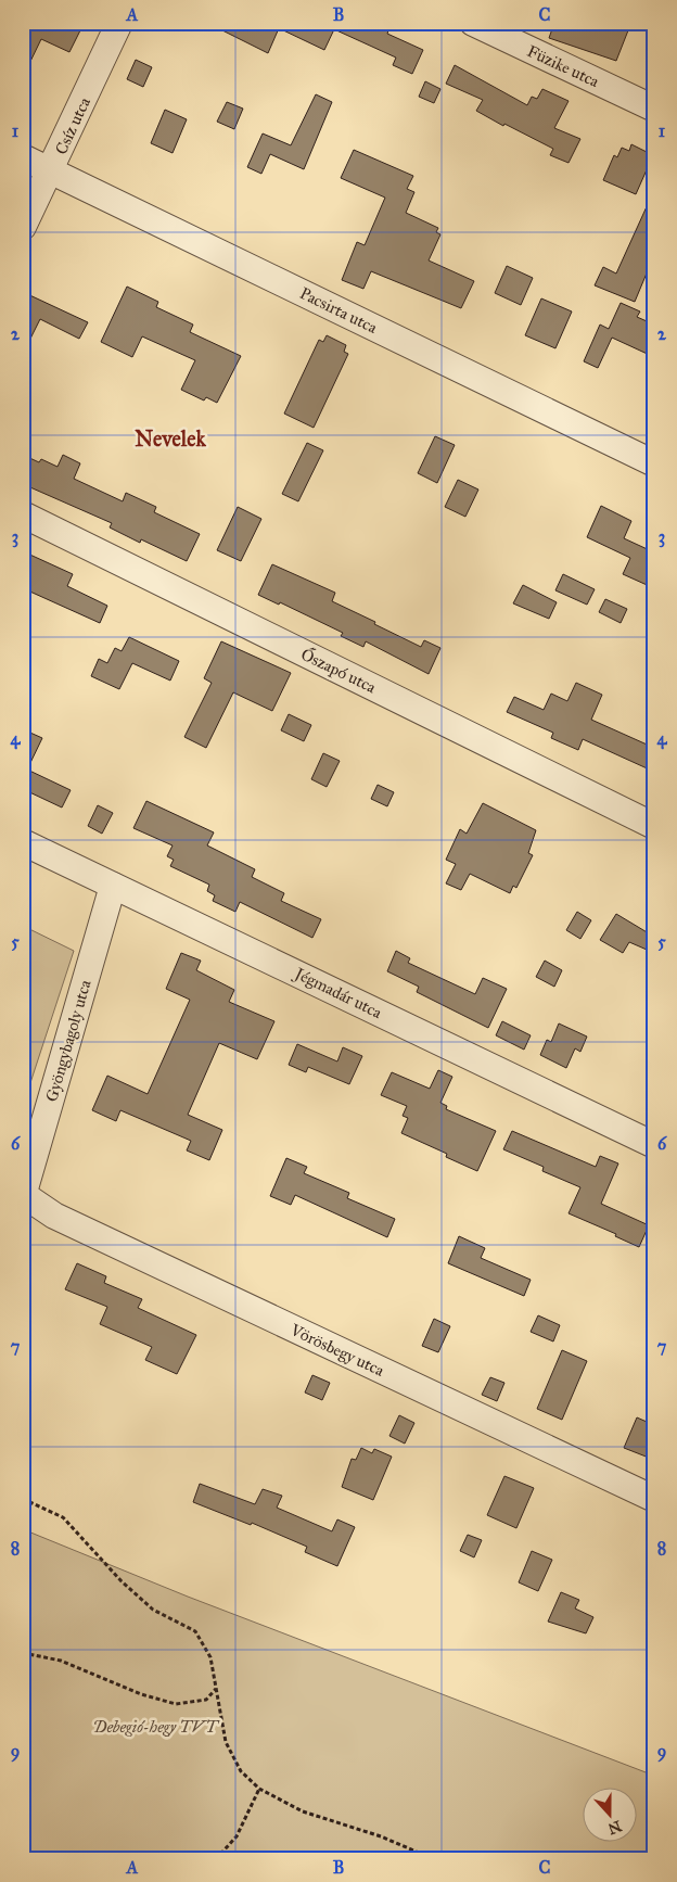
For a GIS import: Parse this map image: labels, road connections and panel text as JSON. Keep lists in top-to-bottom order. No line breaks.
{"streets":{"street":["Füzike utca","Csíz utca","Pacsirta utca","Őszapó utca","Jégmadár utca","Gyöngybagoly utca","Vörösbegy utca"]},"crossings":[["Csíz utca","Pacsirta utca"],["Jégmadár utca","Gyöngybagoly utca"],["Gyöngybagoly utca","Vörösbegy utca"]],"districts":["Nevelek"],"parks":["Debegió-hegy TVT"],"north":"bottom","grid":{"columns":["A","B","C"],"rows":["1","2","3","4","5","6","7","8","9"]}}
